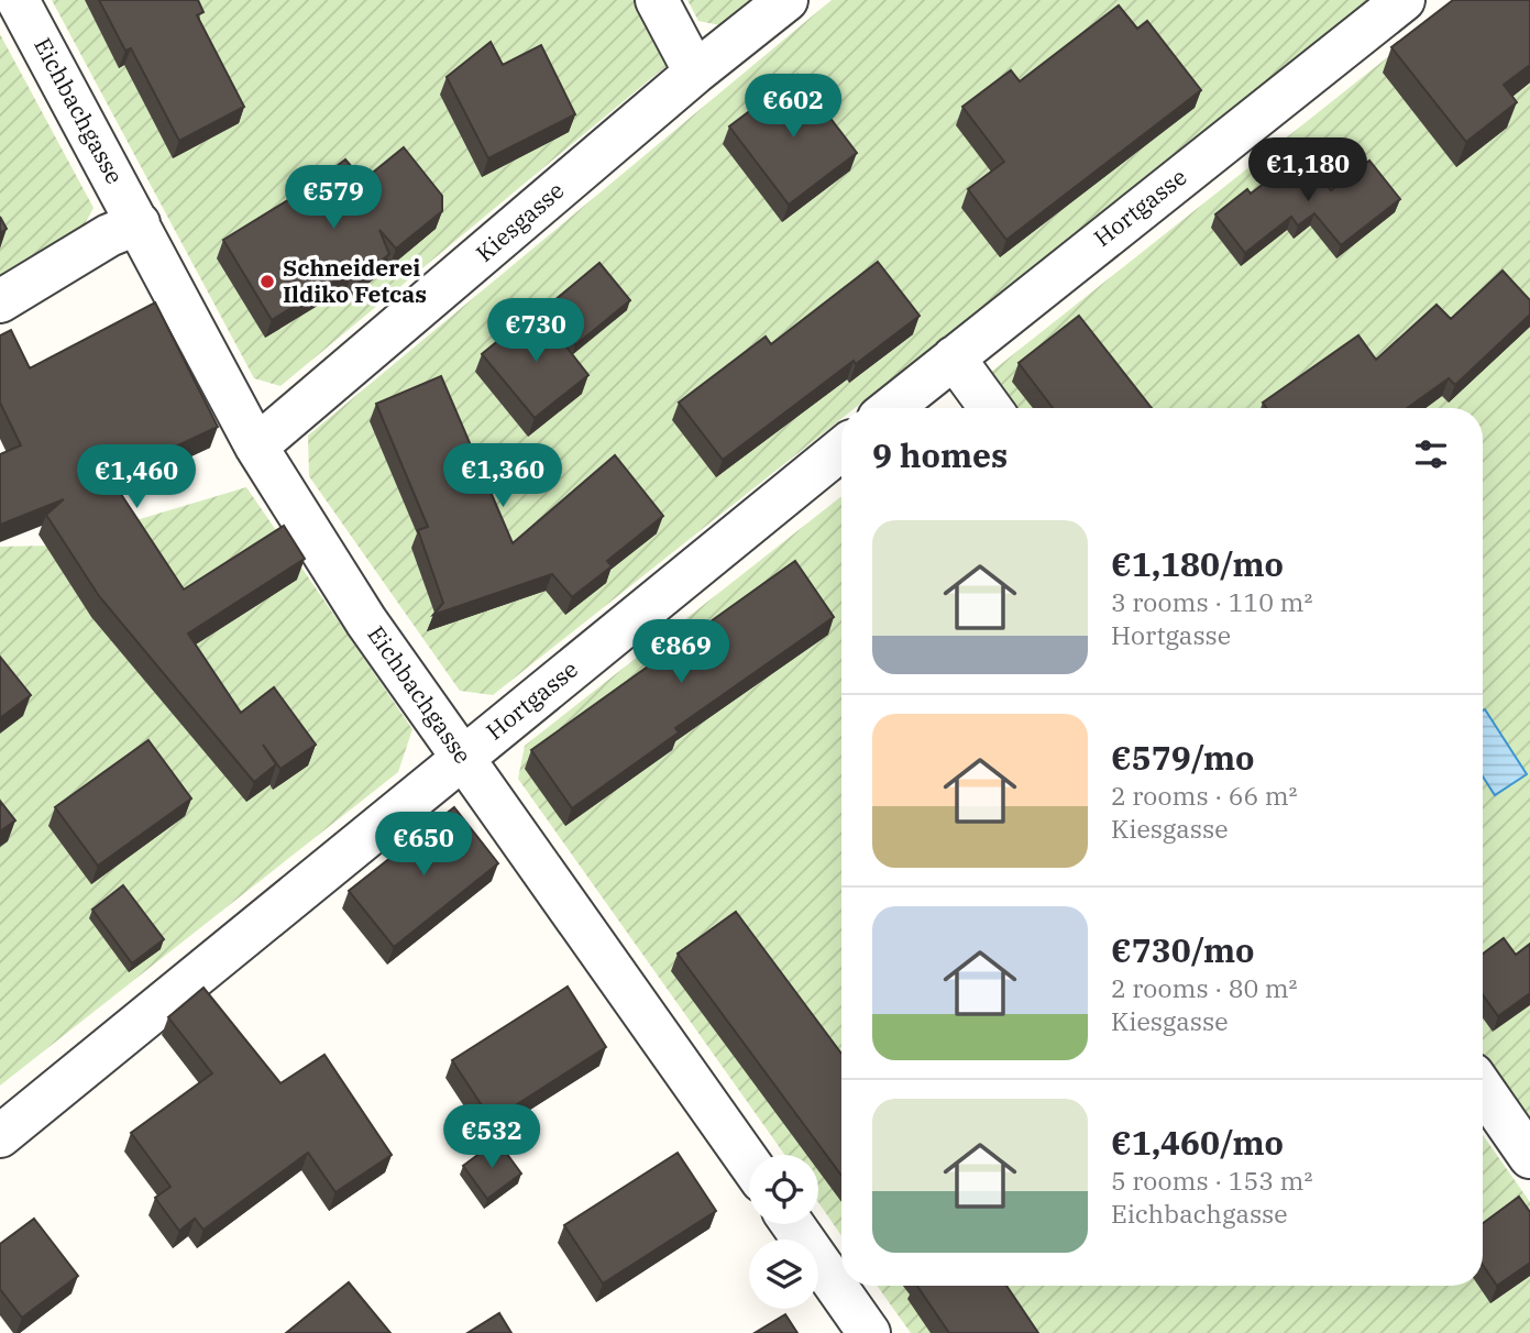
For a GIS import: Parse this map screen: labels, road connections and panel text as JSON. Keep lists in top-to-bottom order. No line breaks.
{"streets":{"street":["Eichbachgasse","Hortgasse","Kiesgasse"]},"crossings":[["Eichbachgasse","Hortgasse"],["Eichbachgasse","Kiesgasse"]],"places":["Schneiderei Ildiko Fetcas"],"page":{"price":["€602","€1,180","€579","€730","€1,360","€1,460","€869","€650","€532"],"heading":"9 homes","list":[{"name":"€1,180/mo","note":"3 rooms · 110 m² · Hortgasse"},{"name":"€579/mo","note":"2 rooms · 66 m² · Kiesgasse"},{"name":"€730/mo","note":"2 rooms · 80 m² · Kiesgasse"},{"name":"€1,460/mo","note":"5 rooms · 153 m² · Eichbachgasse"}]}}
